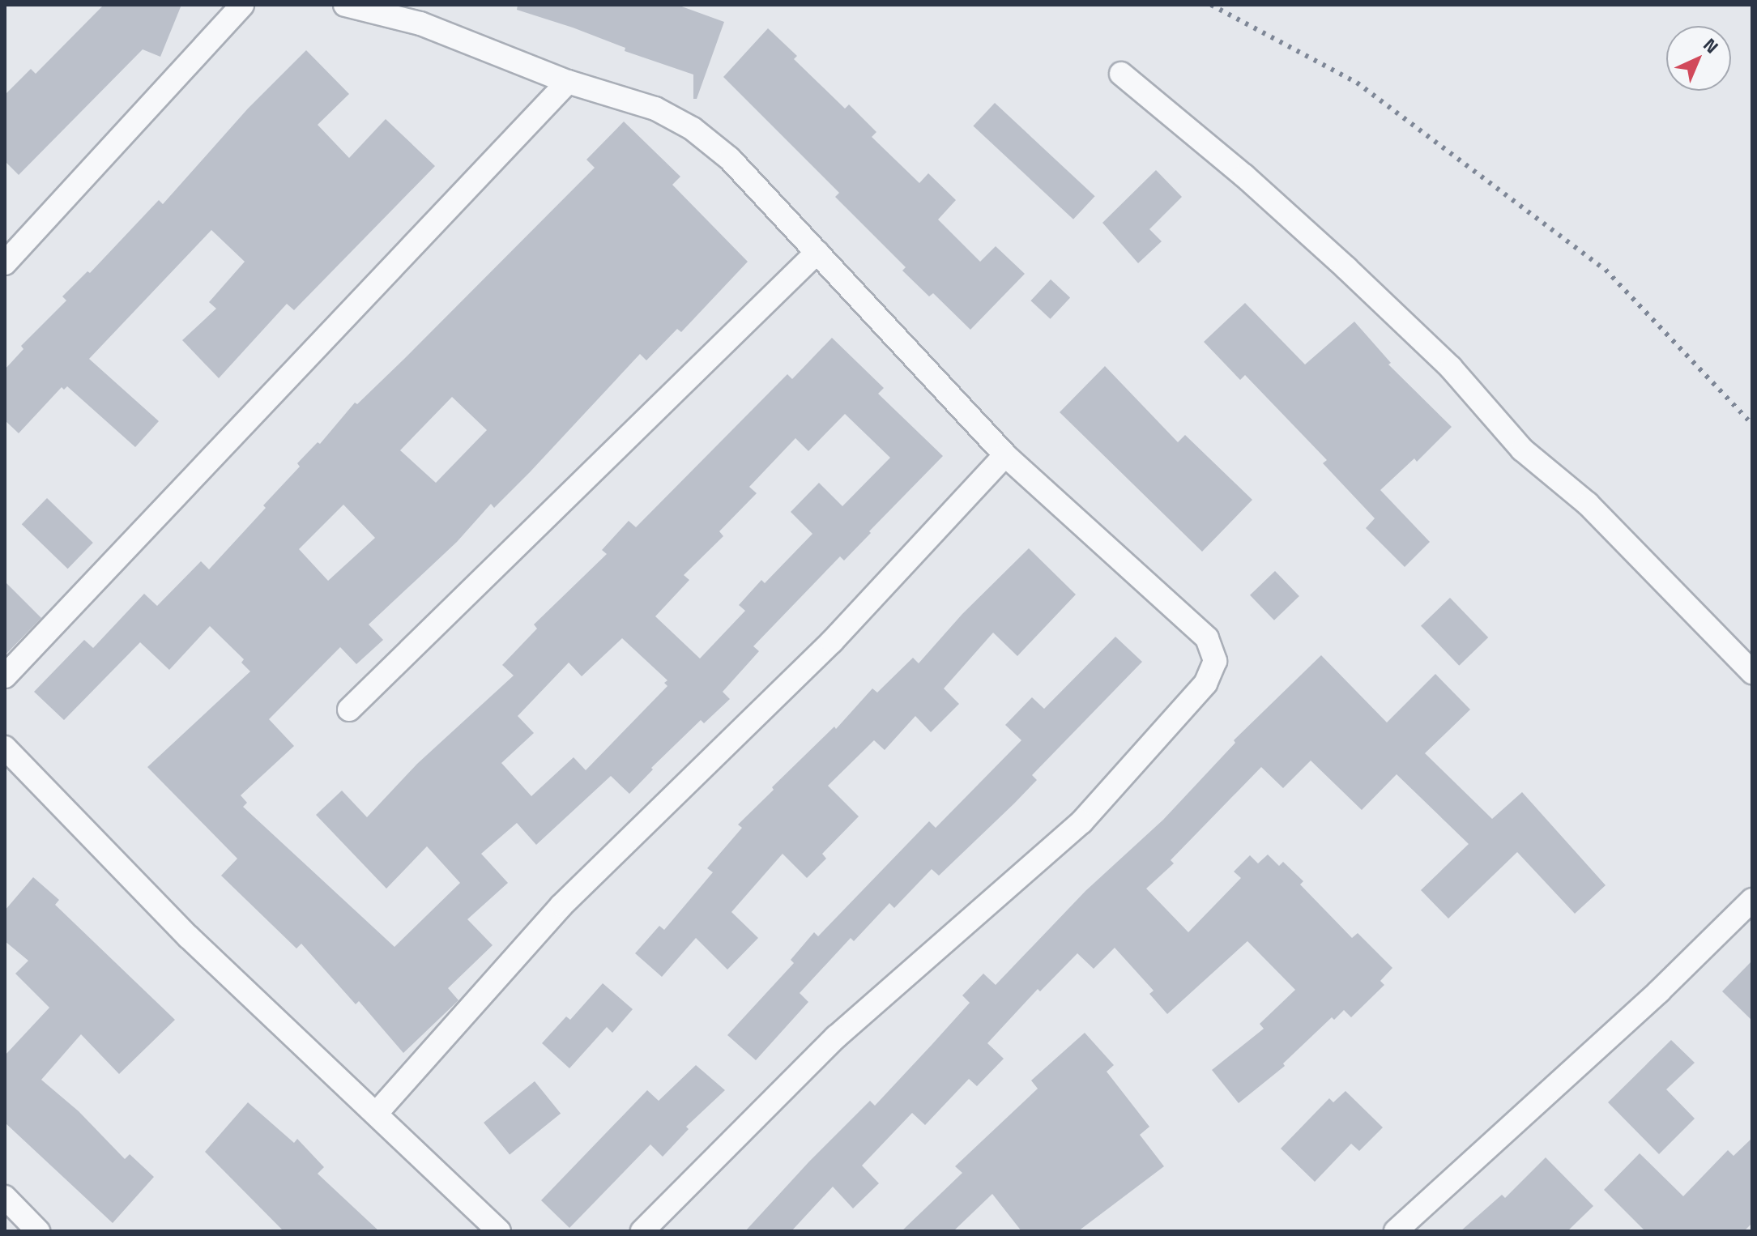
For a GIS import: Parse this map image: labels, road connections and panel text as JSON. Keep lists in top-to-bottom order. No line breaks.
{"north":"top right"}
